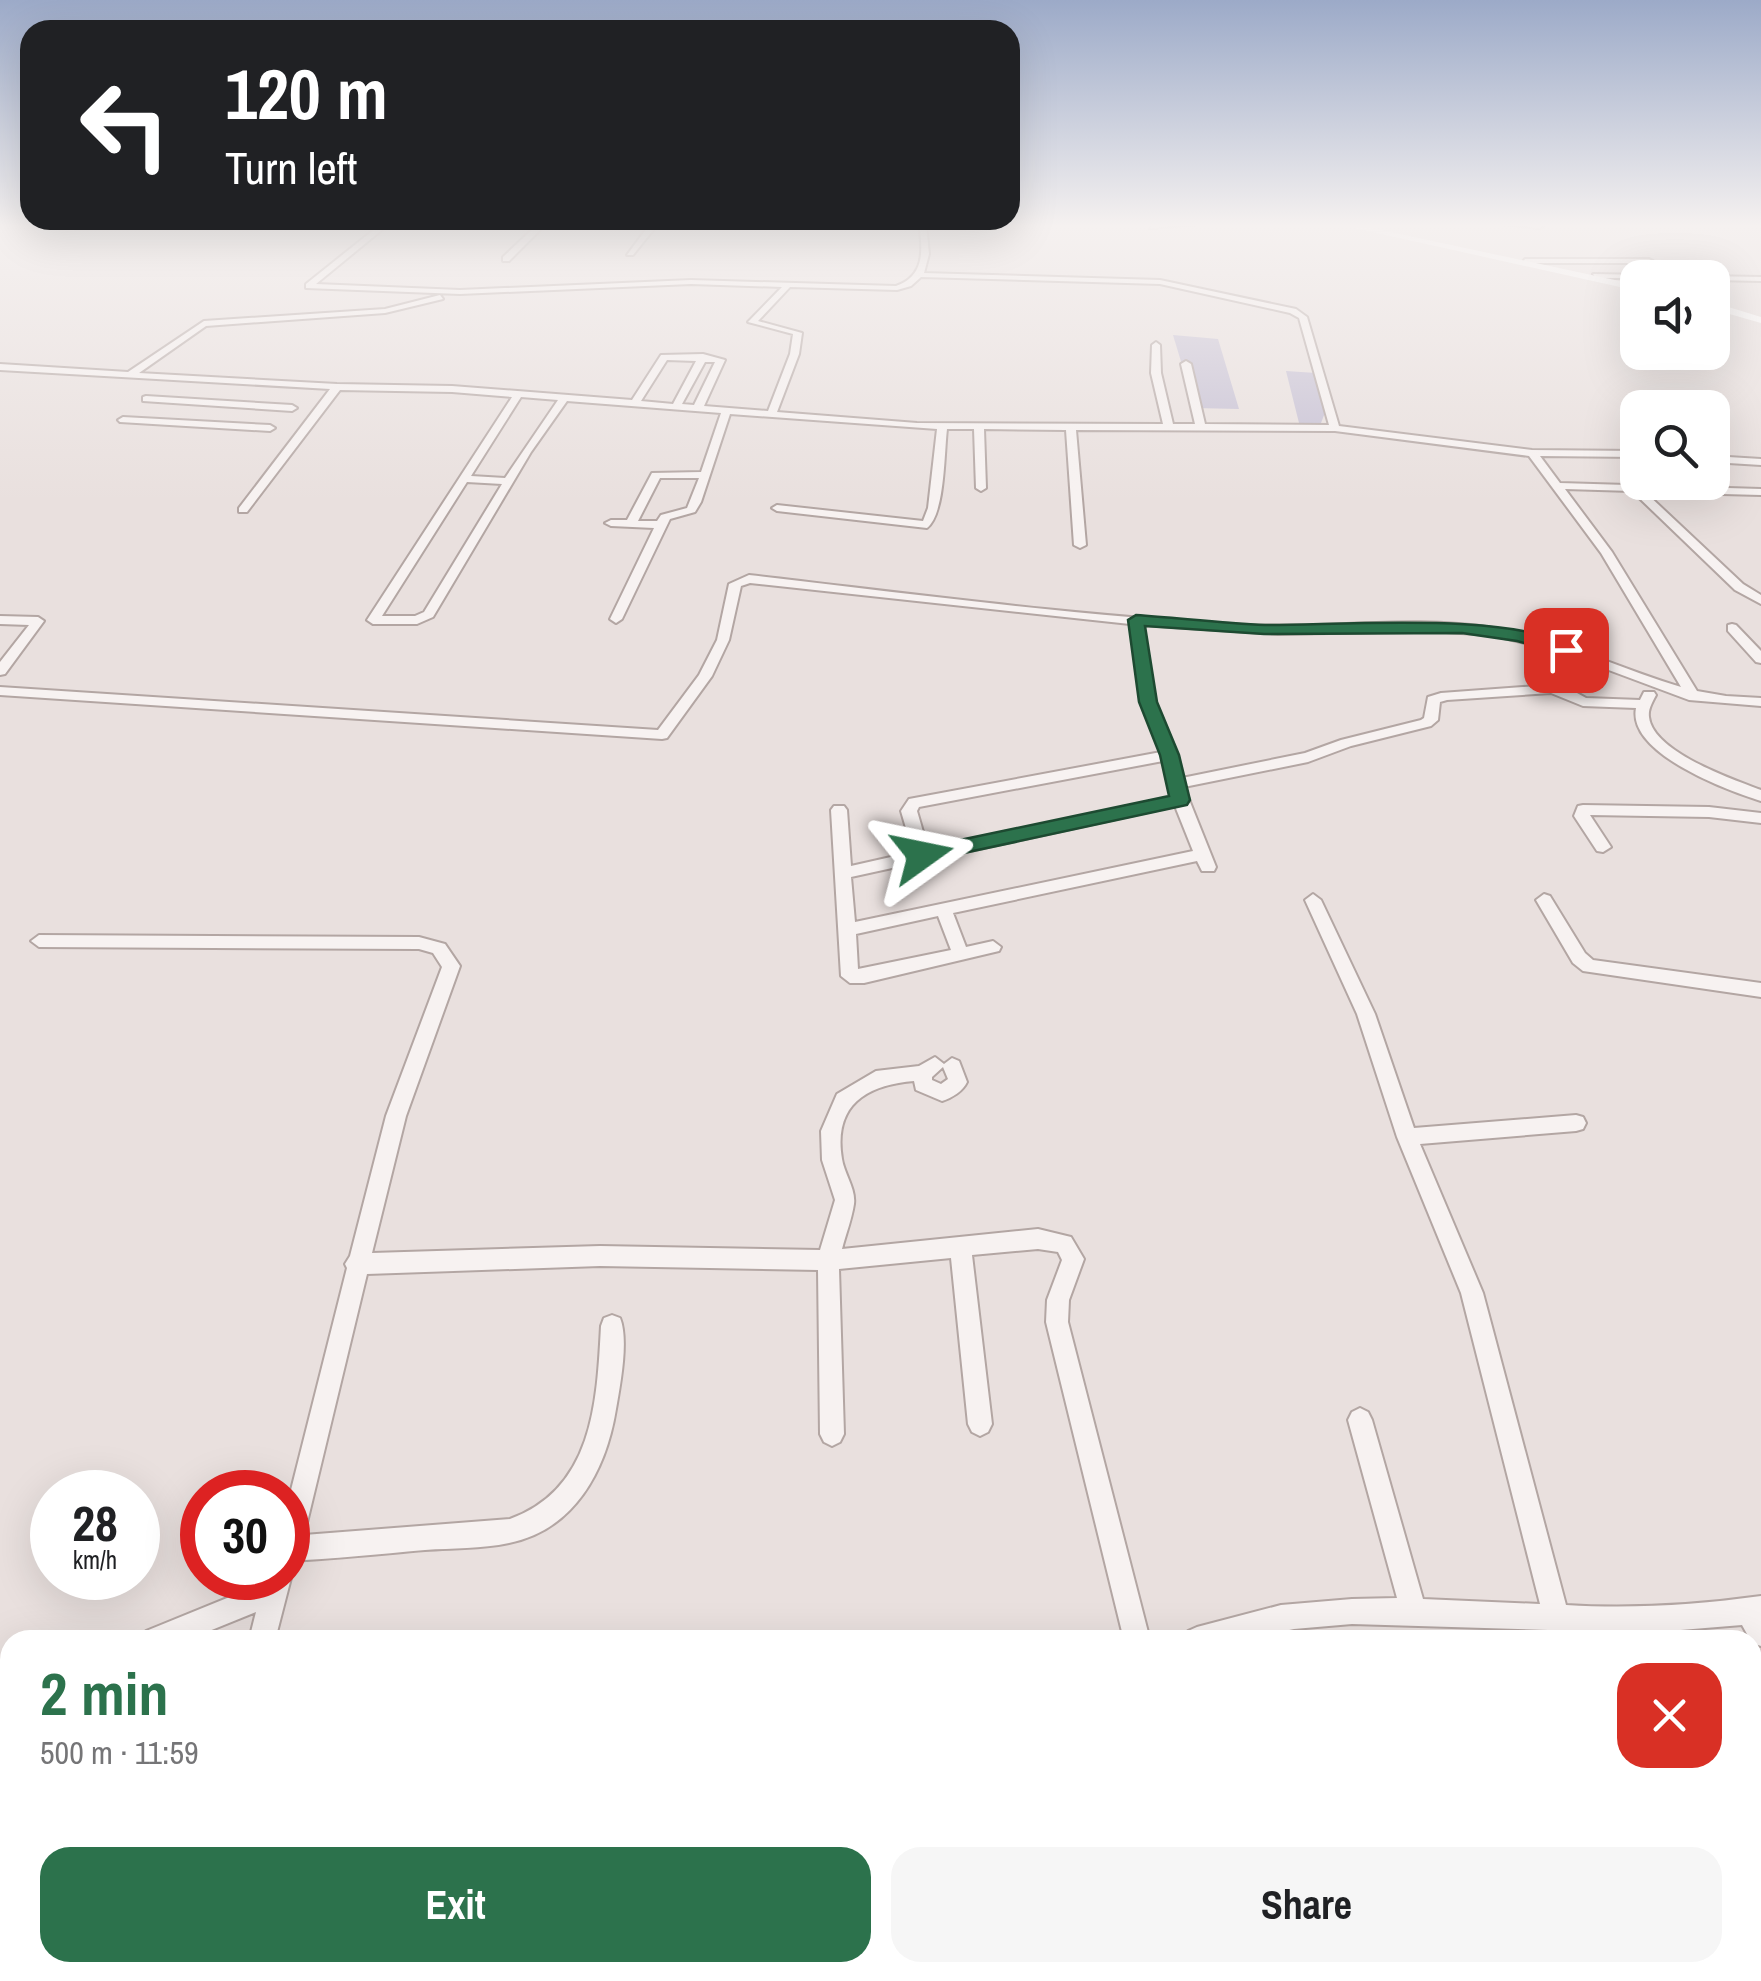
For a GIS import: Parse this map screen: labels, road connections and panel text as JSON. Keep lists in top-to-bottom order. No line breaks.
{"page":{"turn":["120 m","Turn left"],"speed":"28 km/h","limit":"30","heading":["2 min","500 m · 11:59"],"buttons":["Exit","Share"]}}
